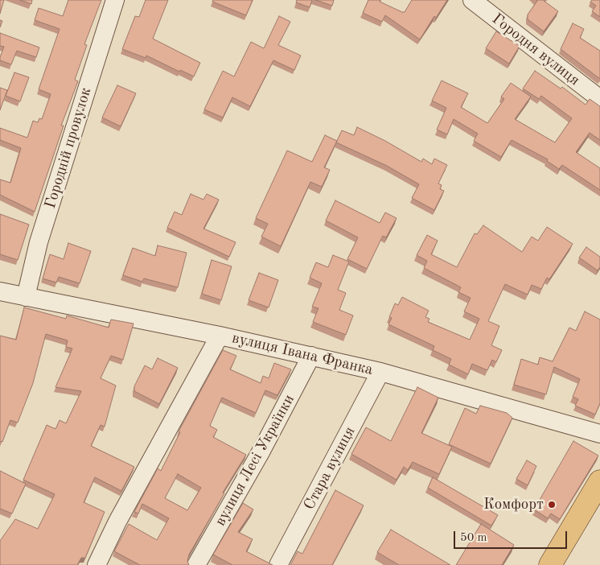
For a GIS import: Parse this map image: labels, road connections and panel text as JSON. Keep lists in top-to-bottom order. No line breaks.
{"streets":{"street":["Городня вулиця","Городній провулок","вулиця Івана Франка","вулиця Лесі Українки","Стара вулиця"]},"crossings":[["Городній провулок","вулиця Івана Франка"],["вулиця Івана Франка","вулиця Лесі Українки"],["вулиця Івана Франка","Стара вулиця"]],"places":["Комфорт"],"scale_bar":"50 m"}
